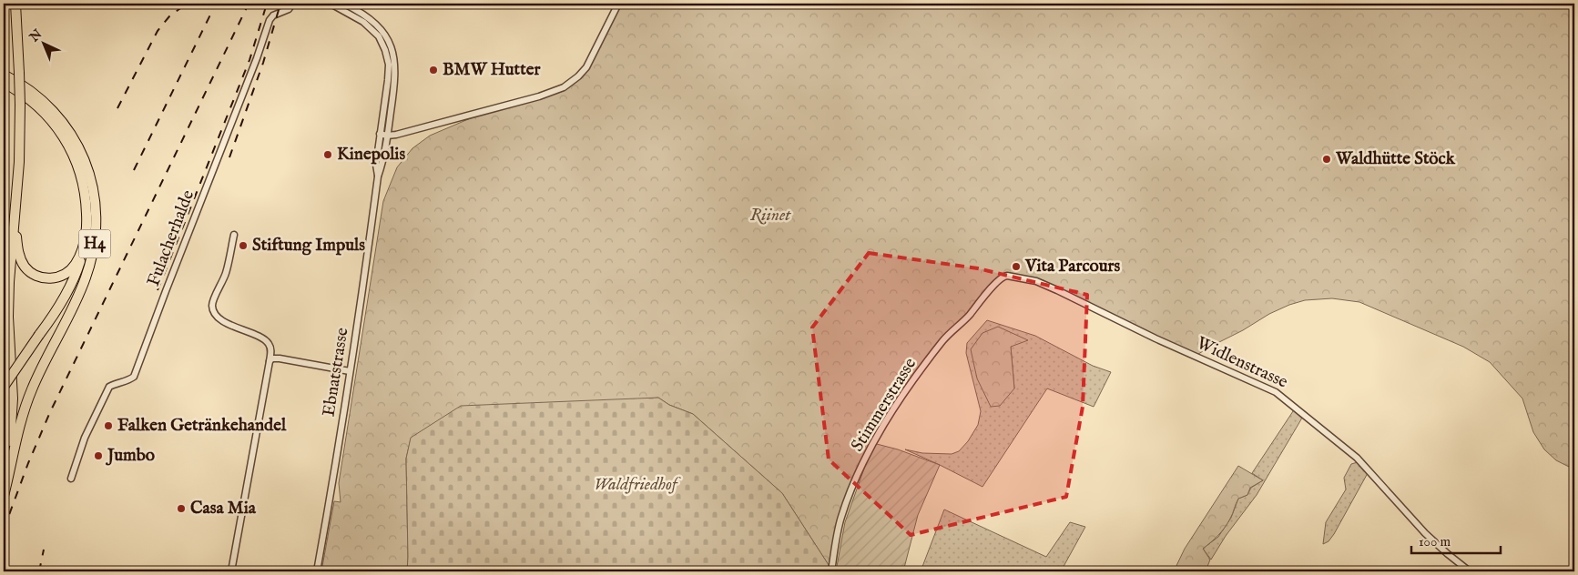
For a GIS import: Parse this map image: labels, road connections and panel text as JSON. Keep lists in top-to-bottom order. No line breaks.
{"streets":{"highway":["H4"],"street":["Fulacherhalde","Widlenstrasse","Ebnatstrasse","Stimmerstrasse"]},"crossings":[["Widlenstrasse","Stimmerstrasse"]],"parks":["Riinet","Waldfriedhof"],"places":["BMW Hutter","Kinepolis","Waldhütte Stöck","Stiftung Impuls","Vita Parcours","Falken Getränkehandel","Jumbo","Casa Mia"],"scale_bar":"100 m","north":"top left"}
